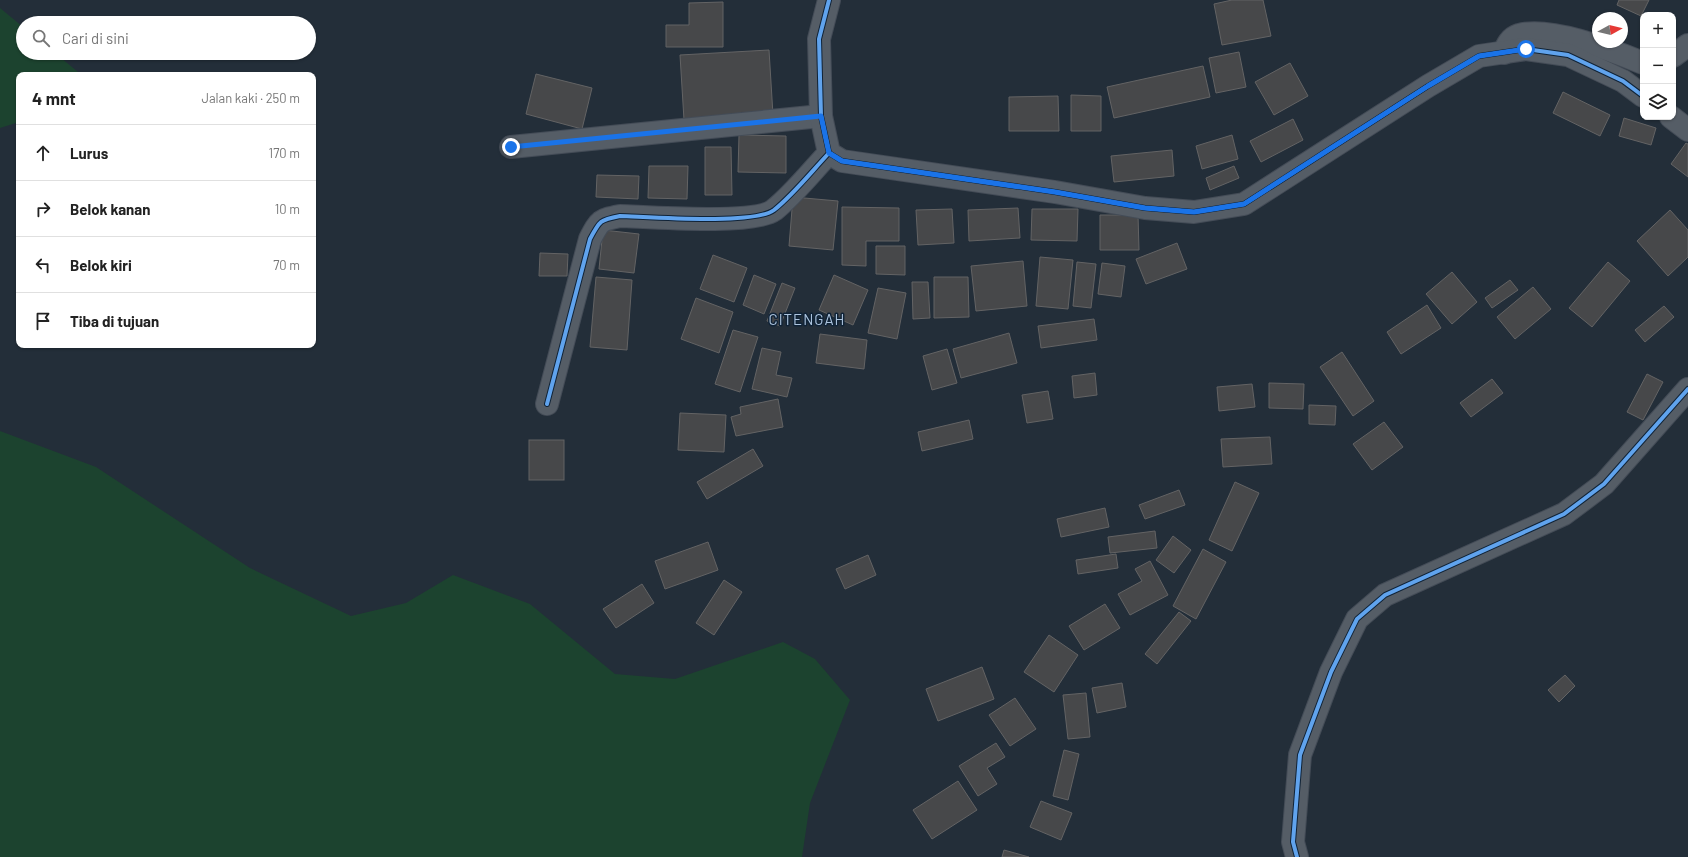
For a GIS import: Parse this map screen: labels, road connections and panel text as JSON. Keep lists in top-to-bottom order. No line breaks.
{"districts":["CITENGAH"],"north":"right","page":{"map_buttons":["+","−"],"search":"Cari di sini","heading":["4 mnt","Jalan kaki · 250 m"],"list":[["Lurus","170 m"],["Belok kanan","10 m"],["Belok kiri","70 m"],"Tiba di tujuan"]}}
